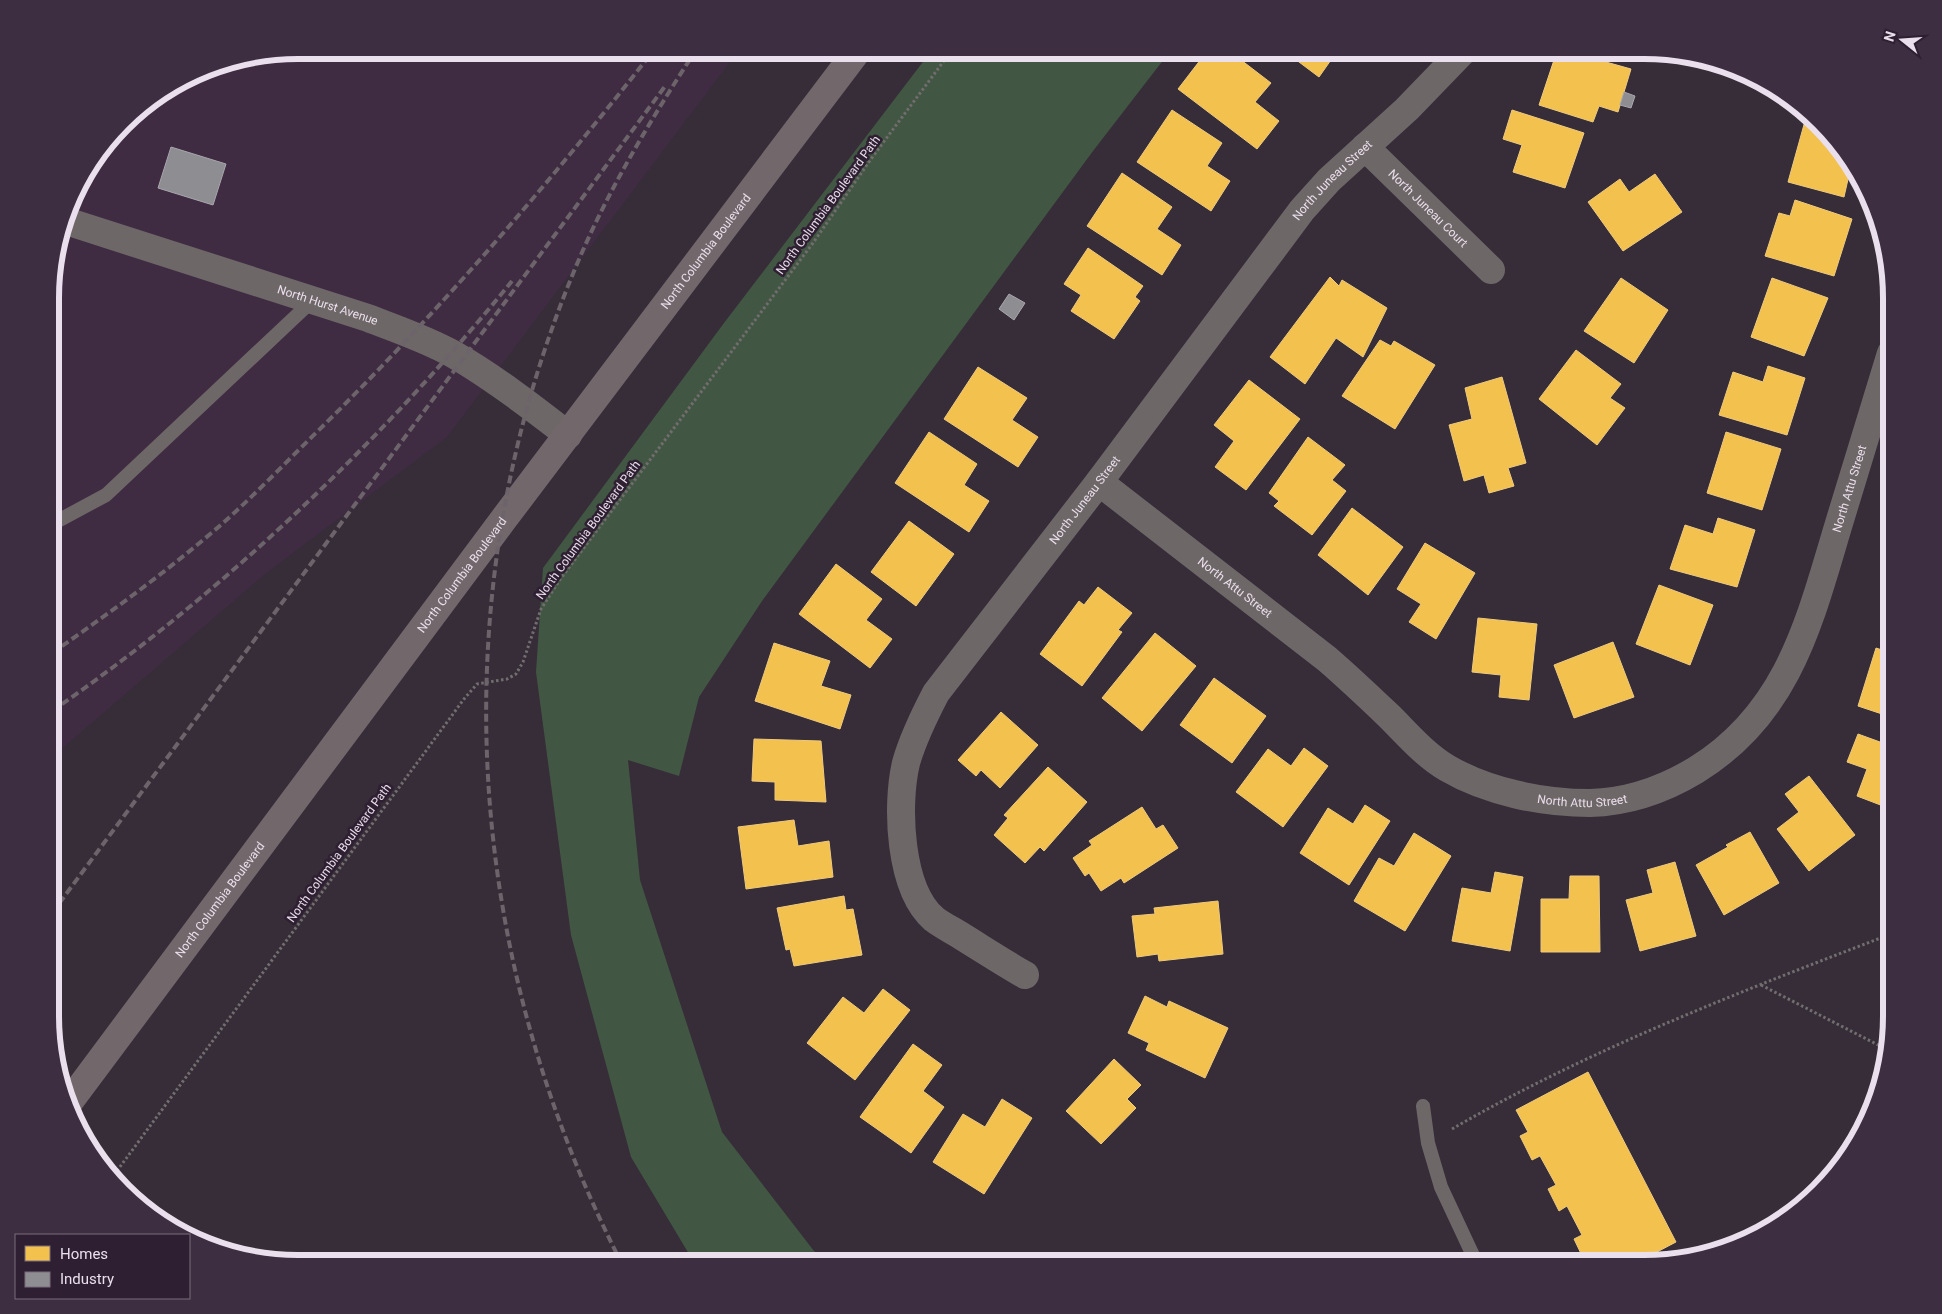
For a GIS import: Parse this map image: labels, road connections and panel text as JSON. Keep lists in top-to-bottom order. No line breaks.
{"streets":{"main road":["North Columbia Boulevard"],"street":["North Juneau Street","North Juneau Court","North Hurst Avenue","North Attu Street"],"path":["North Columbia Boulevard Path"]},"crossings":[["North Juneau Street","North Juneau Court"],["North Juneau Street","North Attu Street"],["North Columbia Boulevard","North Hurst Avenue"]],"legend":["Homes","Industry"],"north":"left"}
